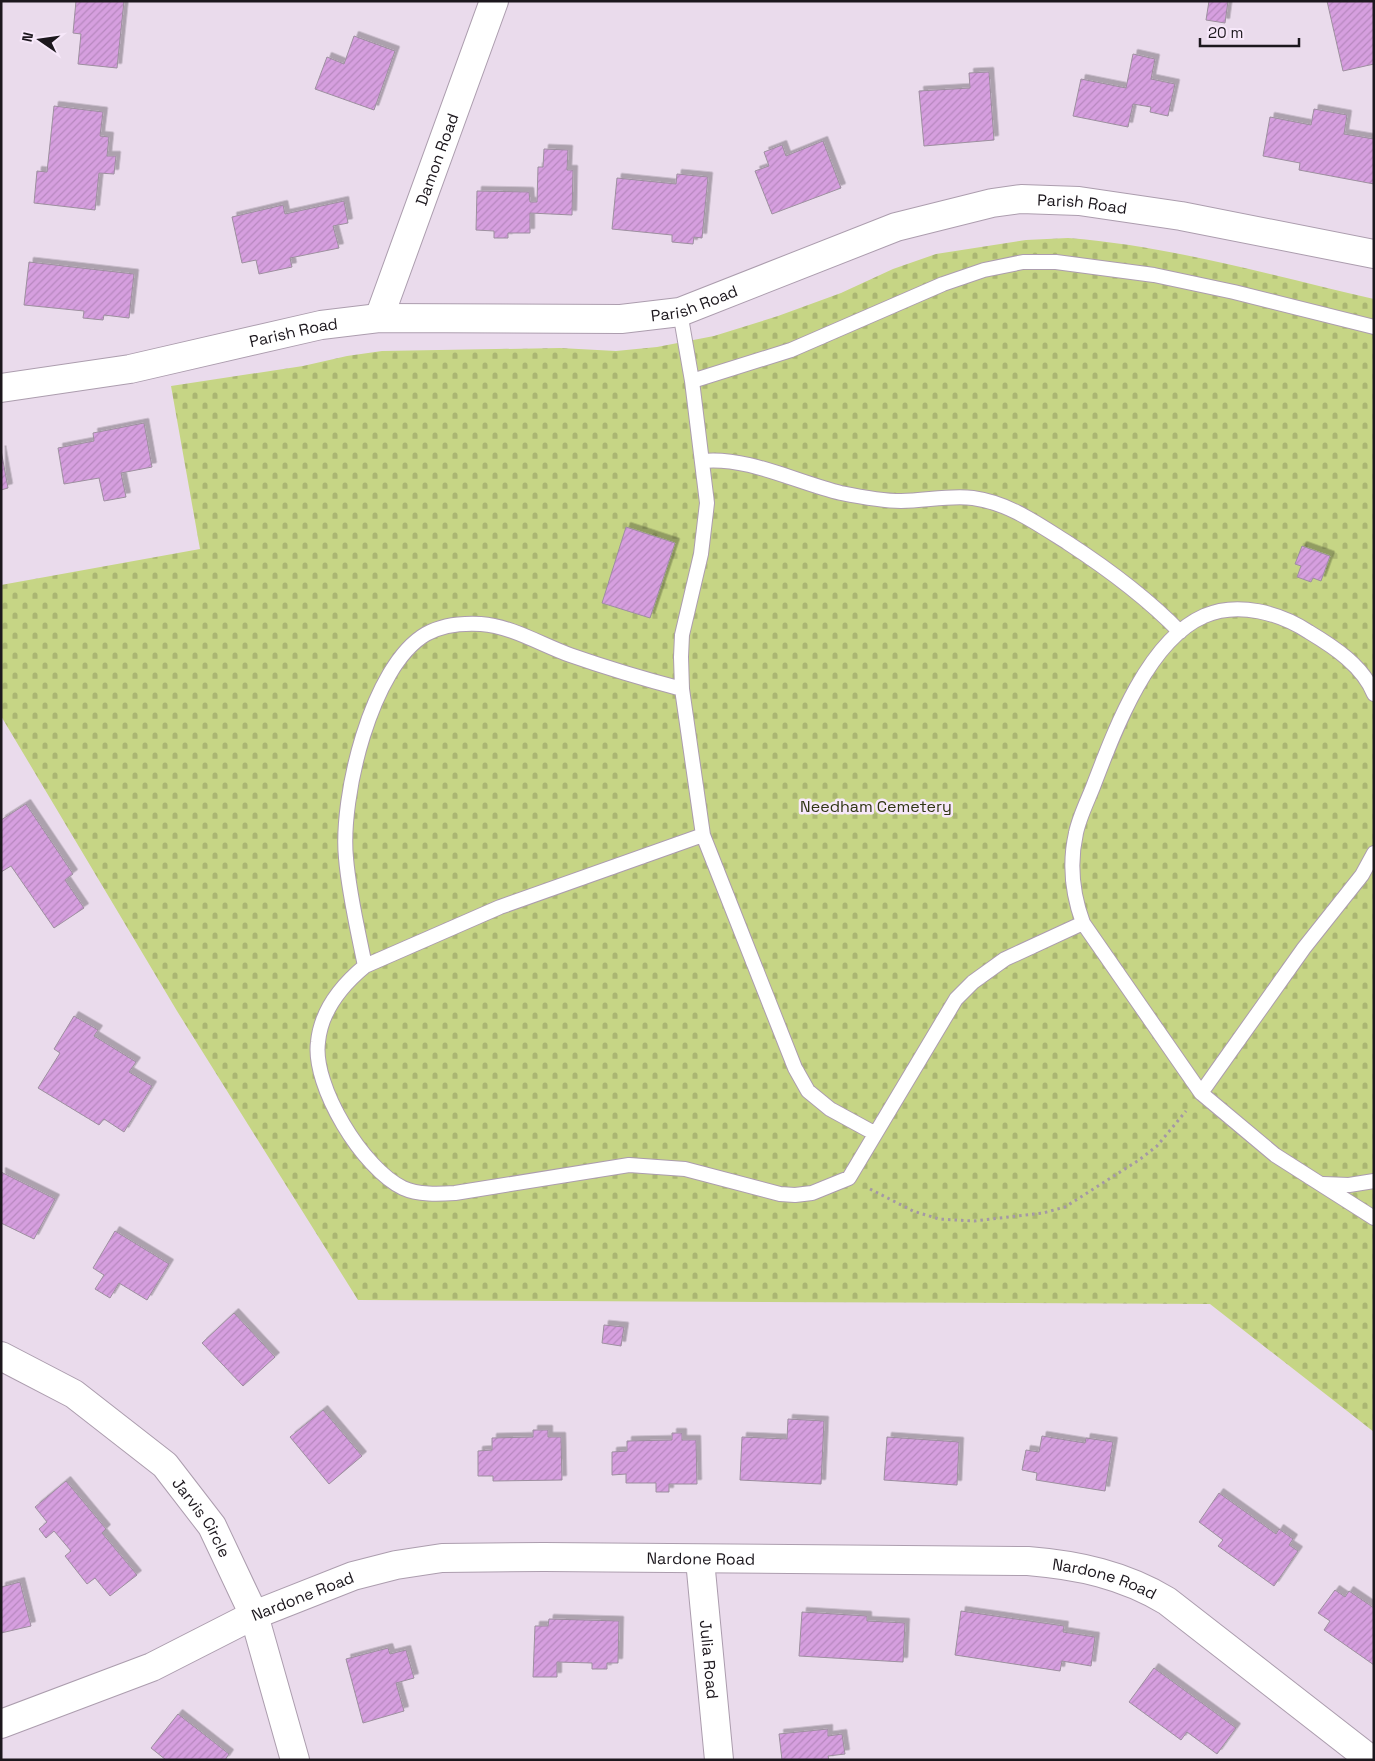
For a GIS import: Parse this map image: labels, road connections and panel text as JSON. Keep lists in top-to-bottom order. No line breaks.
{"streets":{"street":["Damon Road","Parish Road","Jarvis Circle","Nardone Road","Julia Road"]},"crossings":[["Damon Road","Parish Road"],["Jarvis Circle","Nardone Road"],["Nardone Road","Julia Road"]],"parks":["Needham Cemetery"],"scale_bar":"20 m","north":"left"}
